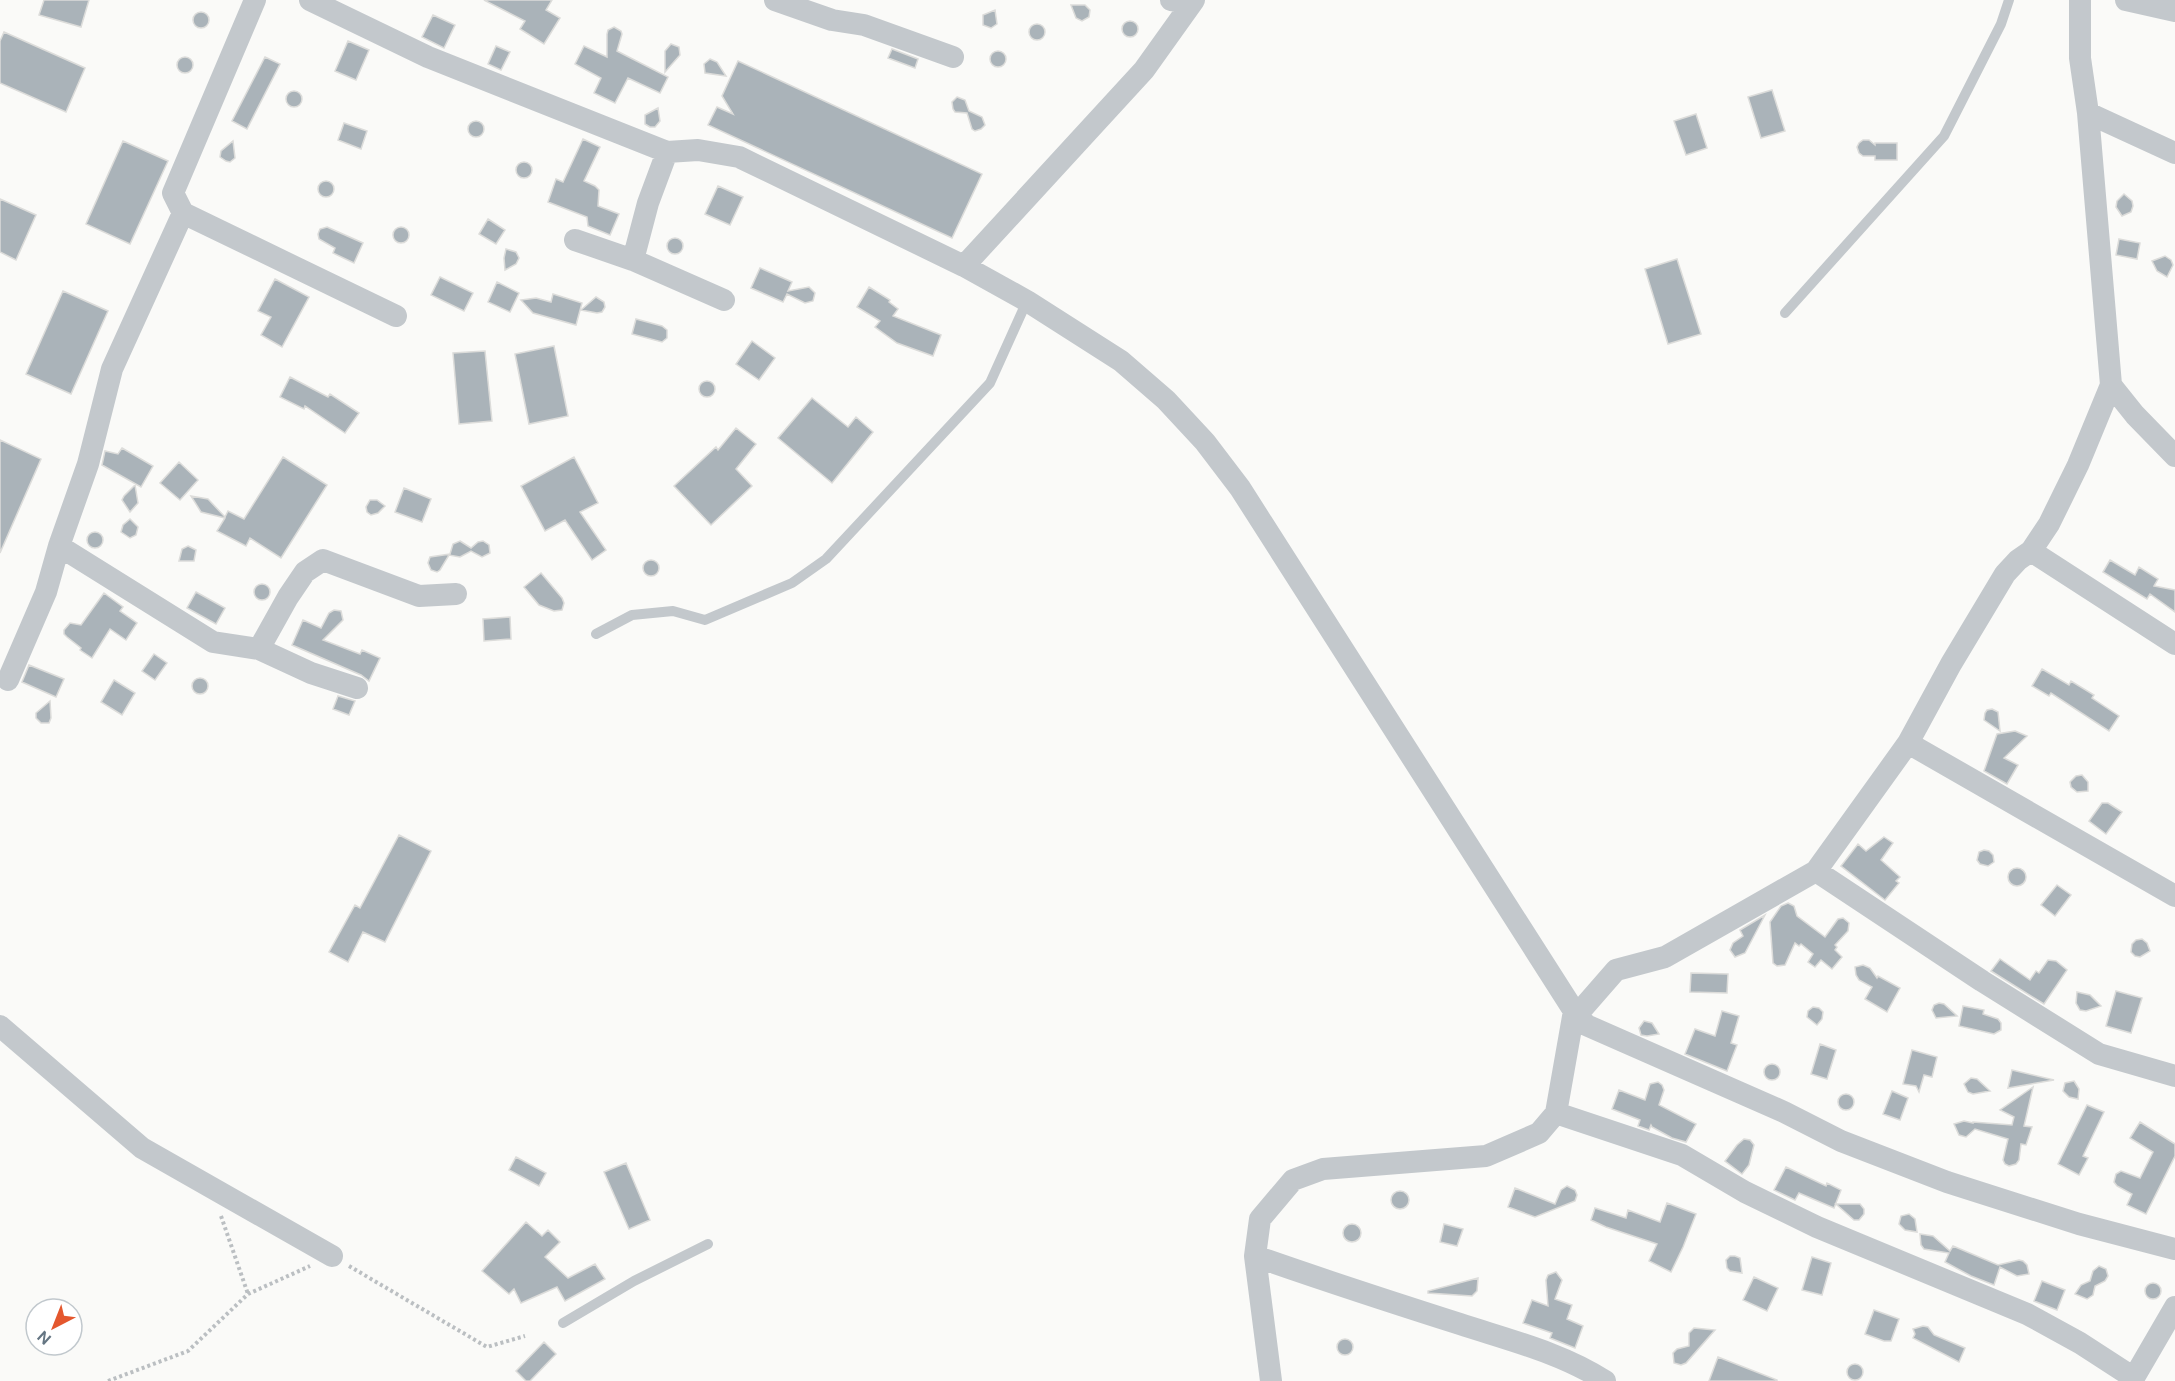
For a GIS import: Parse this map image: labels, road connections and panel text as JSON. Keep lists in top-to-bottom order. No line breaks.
{"north":"bottom left"}
